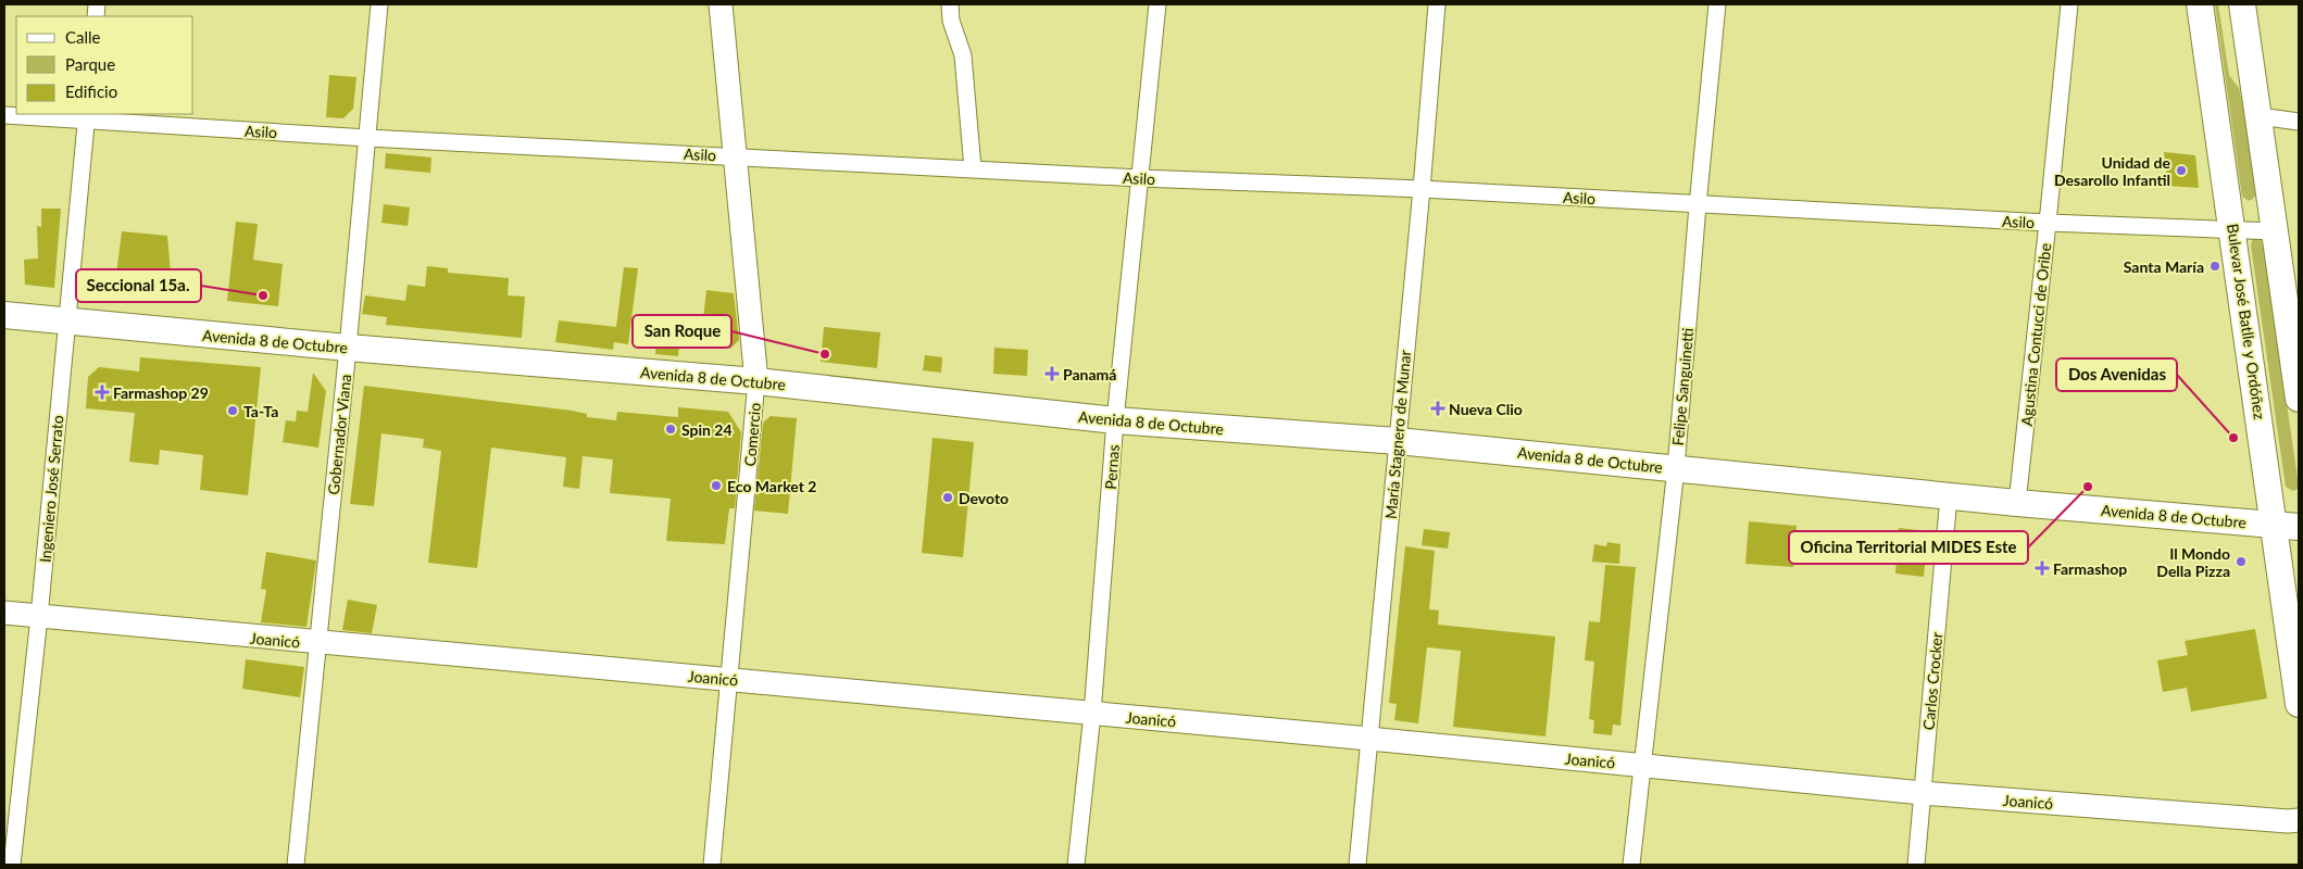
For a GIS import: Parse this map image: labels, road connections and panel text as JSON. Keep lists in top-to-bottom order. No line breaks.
{"streets":{"main road":["Bulevar José Batlle y Ordóñez","Avenida 8 de Octubre"],"street":["Asilo","Agustina Contucci de Oribe","Felipe Sanguinetti","Gobernador Viana","Comercio","María Stagnero de Munar","Pernas","Ingeniero José Serrato","Joanicó","Carlos Crocker"]},"crossings":[["Asilo","Bulevar José Batlle y Ordóñez"],["Asilo","Agustina Contucci de Oribe"],["Asilo","Felipe Sanguinetti"],["Asilo","Gobernador Viana"],["Asilo","Comercio"],["Asilo","María Stagnero de Munar"],["Asilo","Pernas"],["Asilo","Ingeniero José Serrato"],["Bulevar José Batlle y Ordóñez","Avenida 8 de Octubre"],["Agustina Contucci de Oribe","Avenida 8 de Octubre"],["Avenida 8 de Octubre","Felipe Sanguinetti"],["Avenida 8 de Octubre","Gobernador Viana"],["Avenida 8 de Octubre","Comercio"],["Avenida 8 de Octubre","María Stagnero de Munar"],["Avenida 8 de Octubre","Pernas"],["Avenida 8 de Octubre","Ingeniero José Serrato"],["Avenida 8 de Octubre","Carlos Crocker"],["Felipe Sanguinetti","Joanicó"],["Gobernador Viana","Joanicó"],["Comercio","Joanicó"],["María Stagnero de Munar","Joanicó"],["Pernas","Joanicó"],["Ingeniero José Serrato","Joanicó"],["Joanicó","Carlos Crocker"]],"places":{"other":["Unidad de Desarollo Infantil","Santa María","Seccional 15a.","San Roque","Ta-Ta","Spin 24","Dos Avenidas","Eco Market 2","Oficina Territorial MIDES Este","Devoto","Il Mondo Della Pizza"],"health":["Panamá","Farmashop 29","Nueva Clio","Farmashop"]},"legend":["Calle","Parque","Edificio"]}
